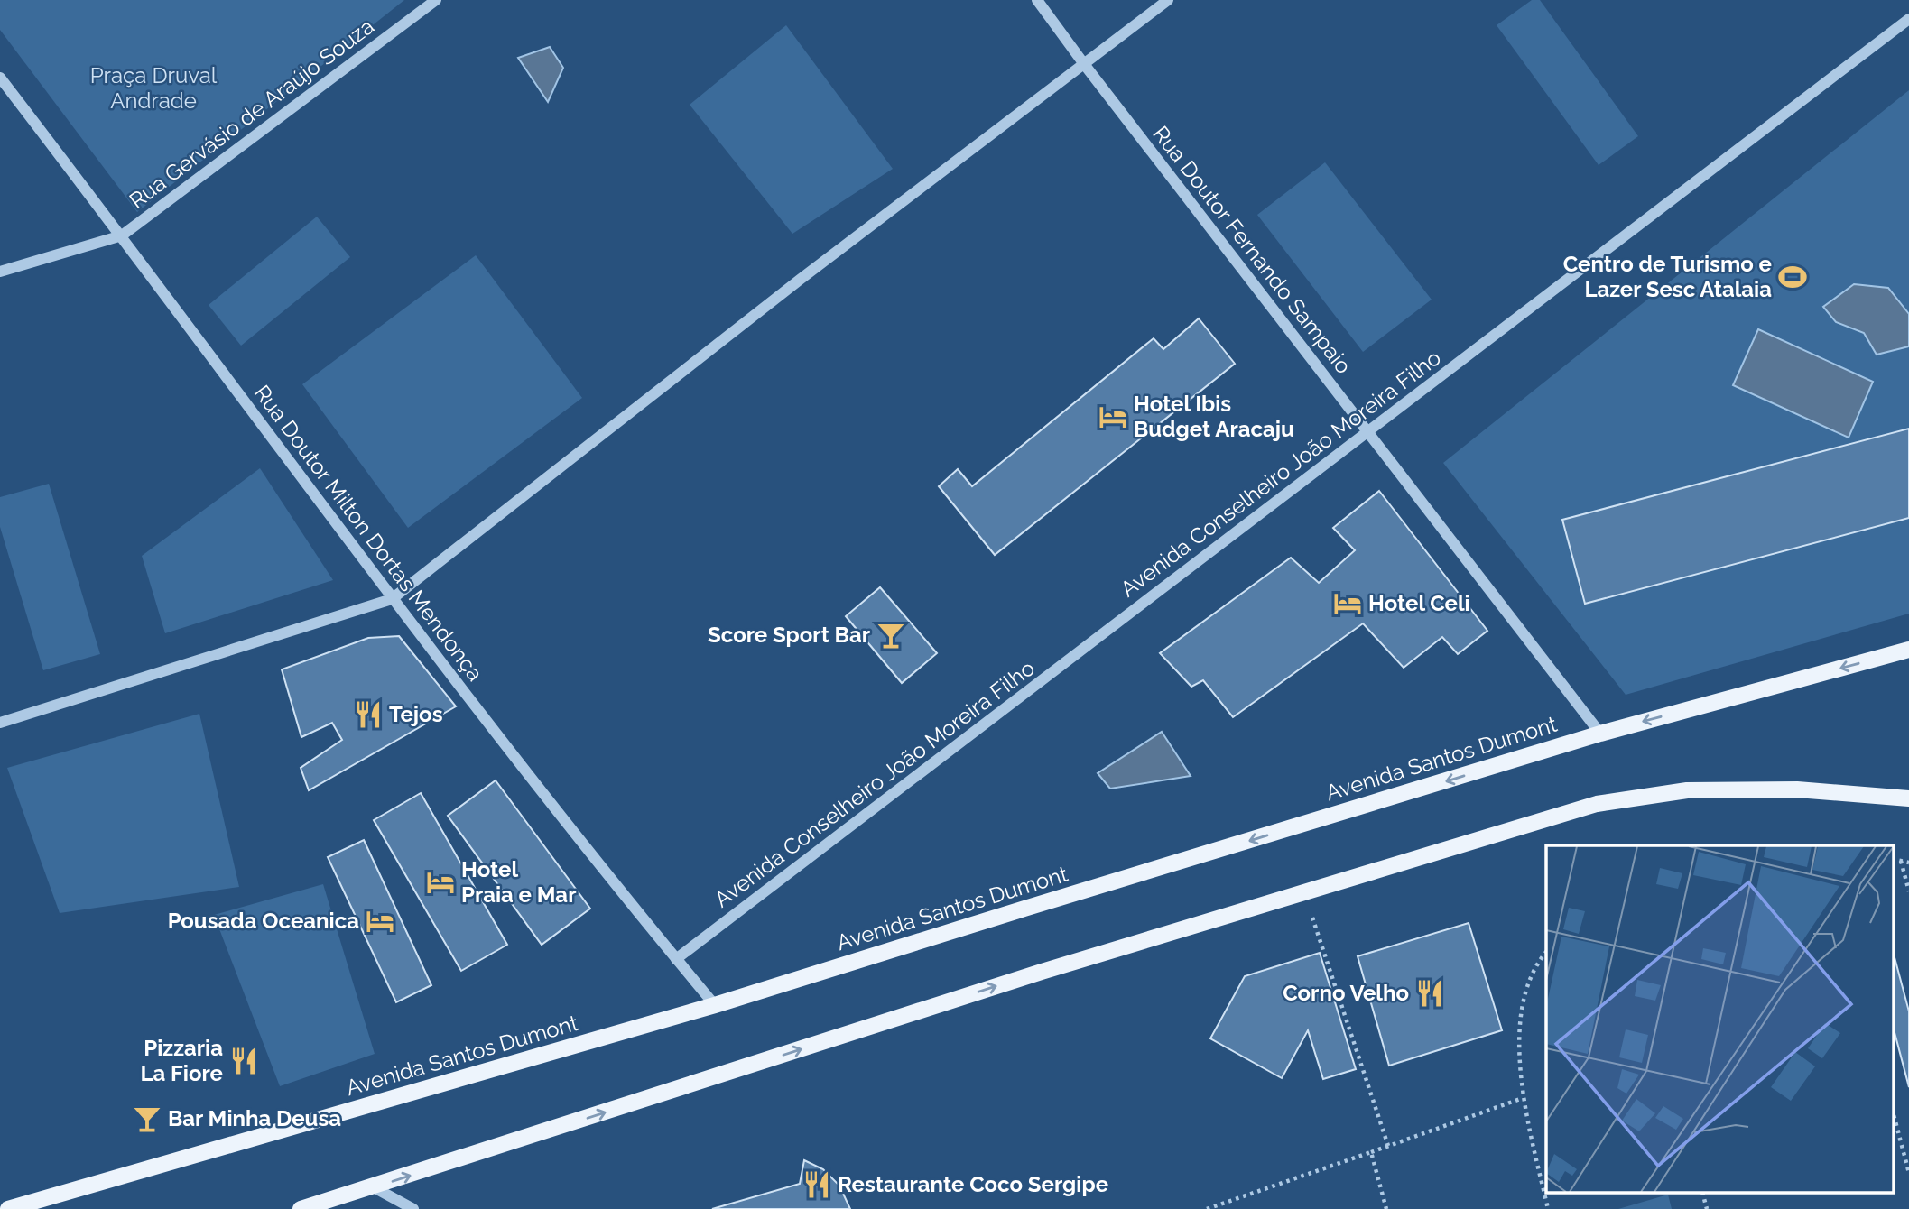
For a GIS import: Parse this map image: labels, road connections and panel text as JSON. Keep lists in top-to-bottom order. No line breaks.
{"streets":{"main road":["Avenida Santos Dumont"],"street":["Rua Gervásio de Araújo Souza","Rua Doutor Fernando Sampaio","Avenida Conselheiro João Moreira Filho","Rua Doutor Milton Dortas Mendonça"]},"crossings":[["Rua Gervásio de Araújo Souza","Rua Doutor Milton Dortas Mendonça"],["Rua Doutor Fernando Sampaio","Avenida Conselheiro João Moreira Filho"],["Rua Doutor Fernando Sampaio","Avenida Santos Dumont"],["Avenida Conselheiro João Moreira Filho","Rua Doutor Milton Dortas Mendonça"],["Rua Doutor Milton Dortas Mendonça","Avenida Santos Dumont"]],"parks":["Praça Druval Andrade"],"places":{"sports":["Centro de Turismo e Lazer Sesc Atalaia"],"hotel":["Hotel Ibis Budget Aracaju","Hotel Celi","Hotel Praia e Mar","Pousada Oceanica"],"bar":["Score Sport Bar","Bar Minha Deusa"],"restaurant":["Tejos","Corno Velho","Pizzaria La Fiore","Restaurante Coco Sergipe"]}}
